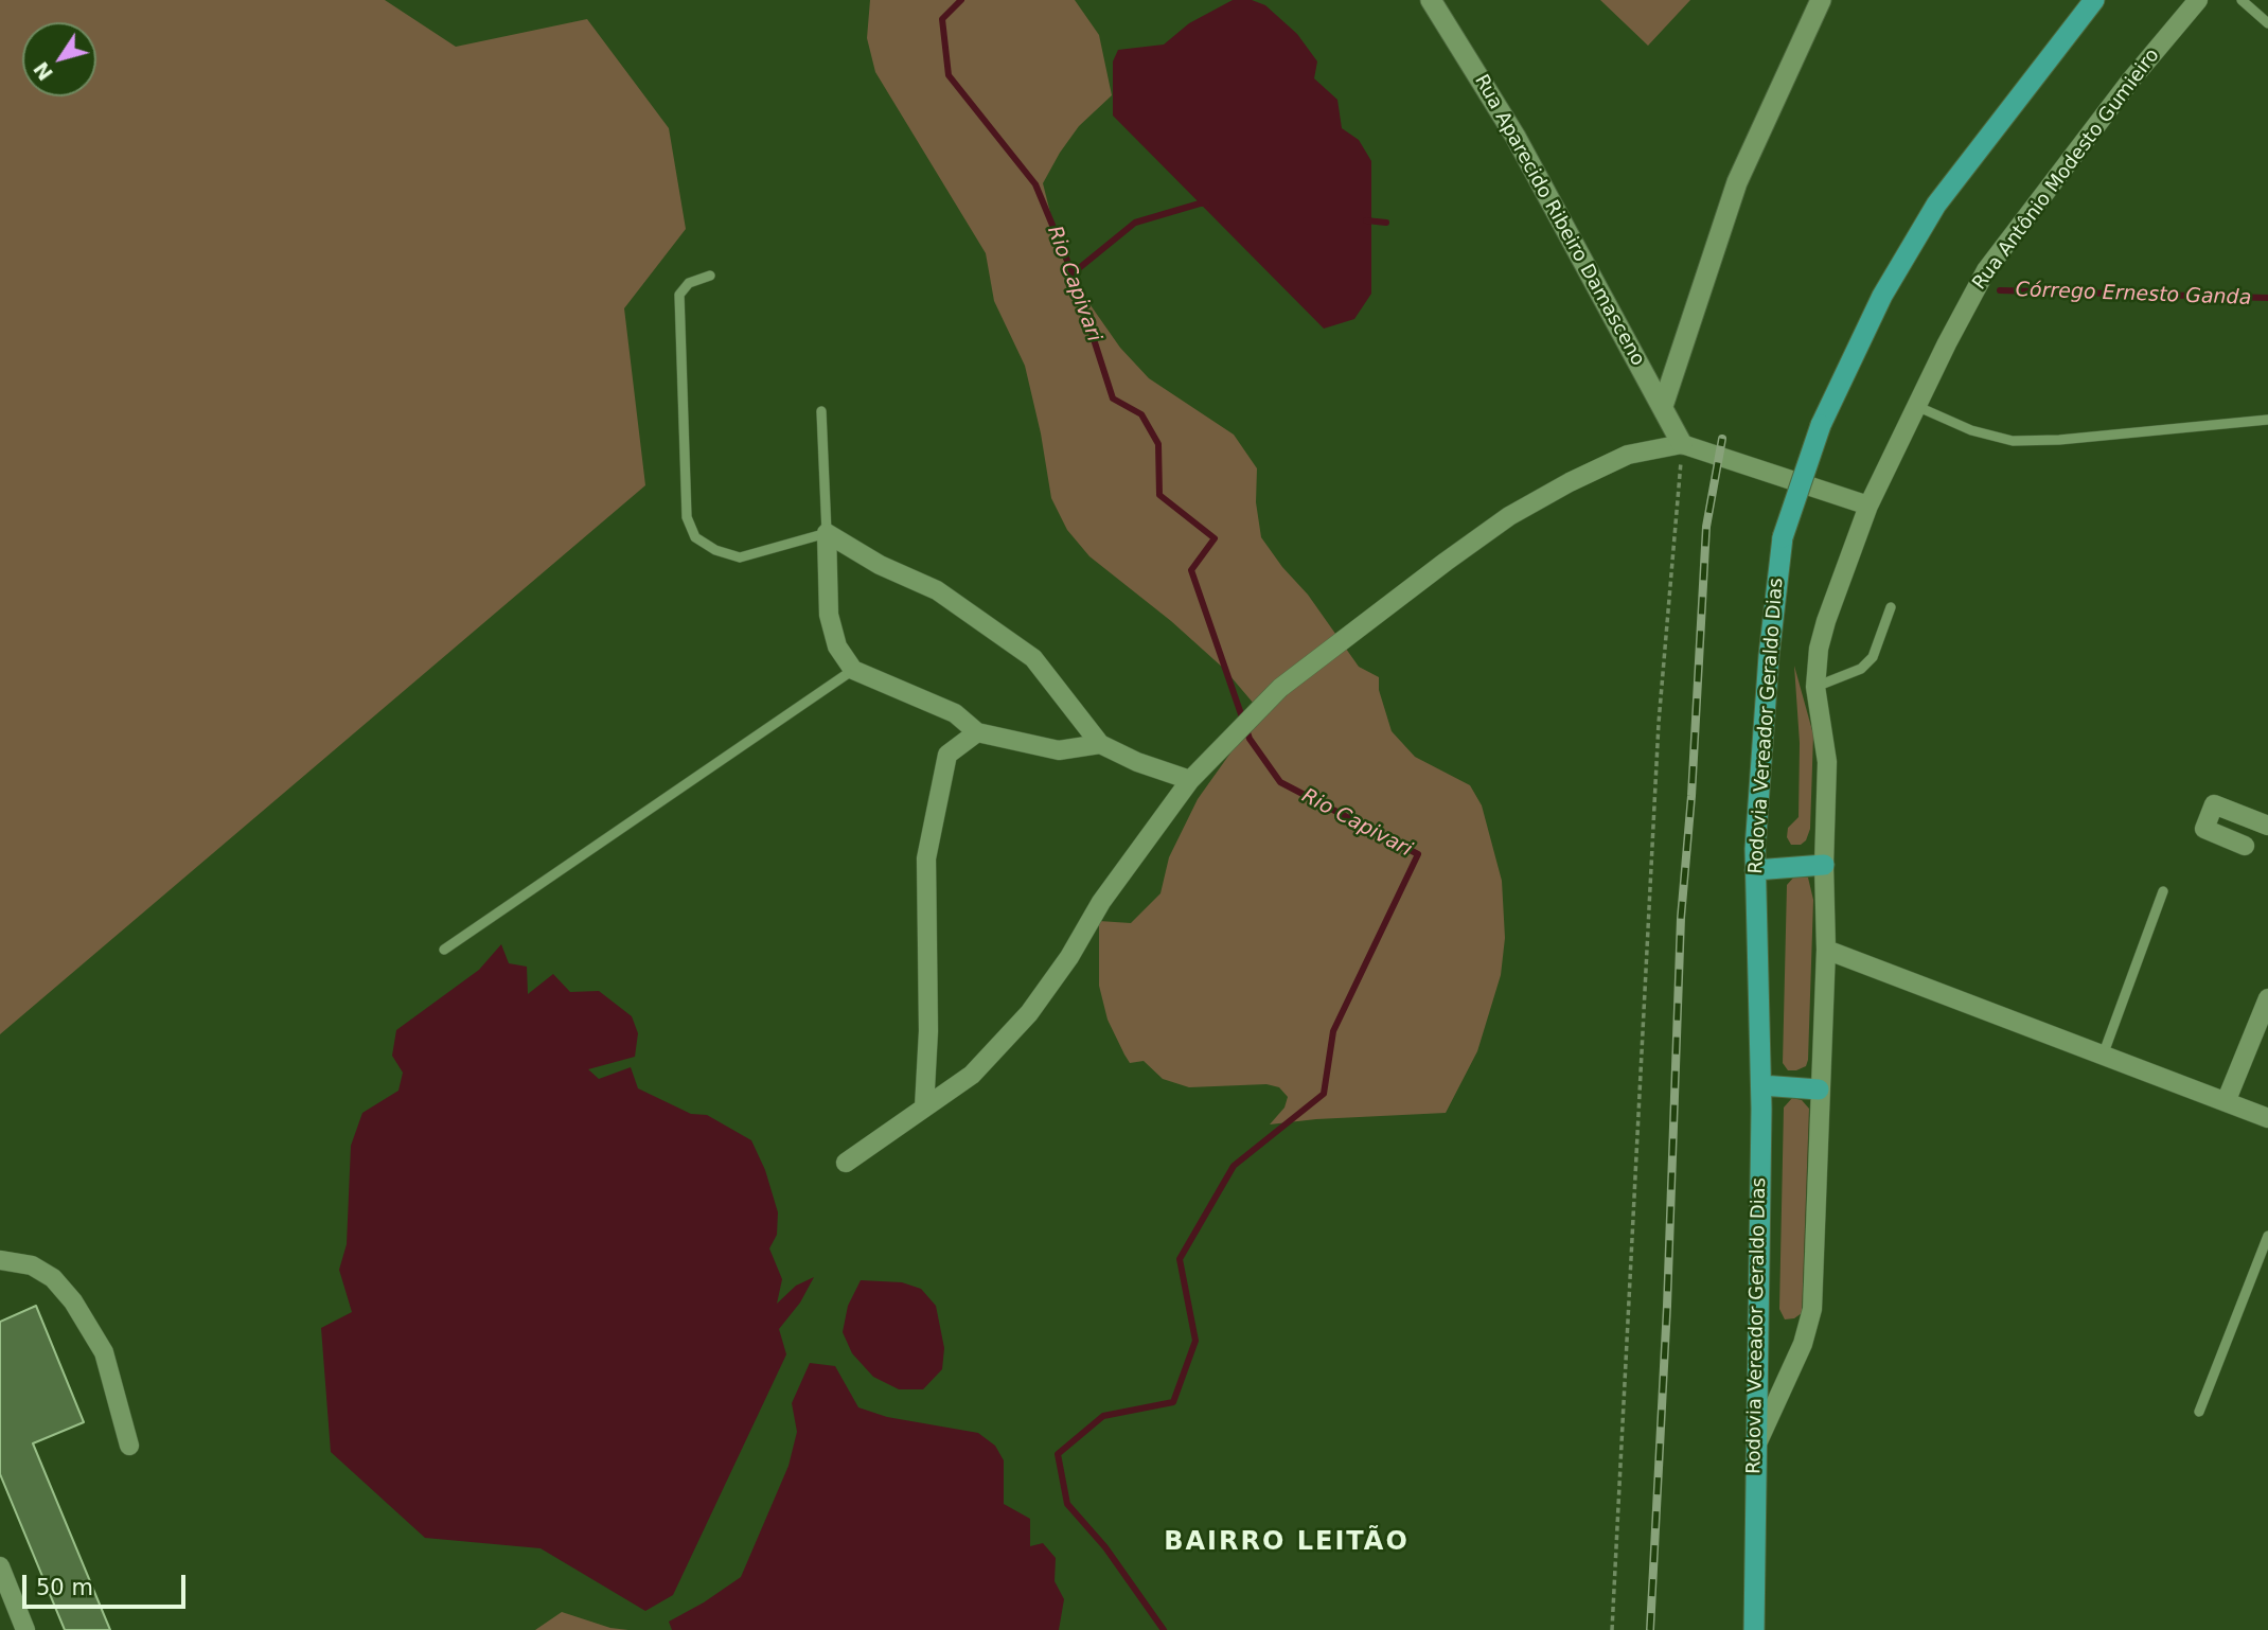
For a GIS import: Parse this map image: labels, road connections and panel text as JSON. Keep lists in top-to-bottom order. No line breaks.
{"streets":{"main road":["Rodovia Vereador Geraldo Dias"],"street":["Rua Antônio Modesto Gumieiro","Rua Aparecido Ribeiro Damasceno"]},"crossings":[["Rua Antônio Modesto Gumieiro","Rodovia Vereador Geraldo Dias"]],"districts":["BAIRRO LEITÃO"],"water":["Rio Capivari","Córrego Ernesto Ganda"],"scale_bar":"50 m","north":"bottom left"}
